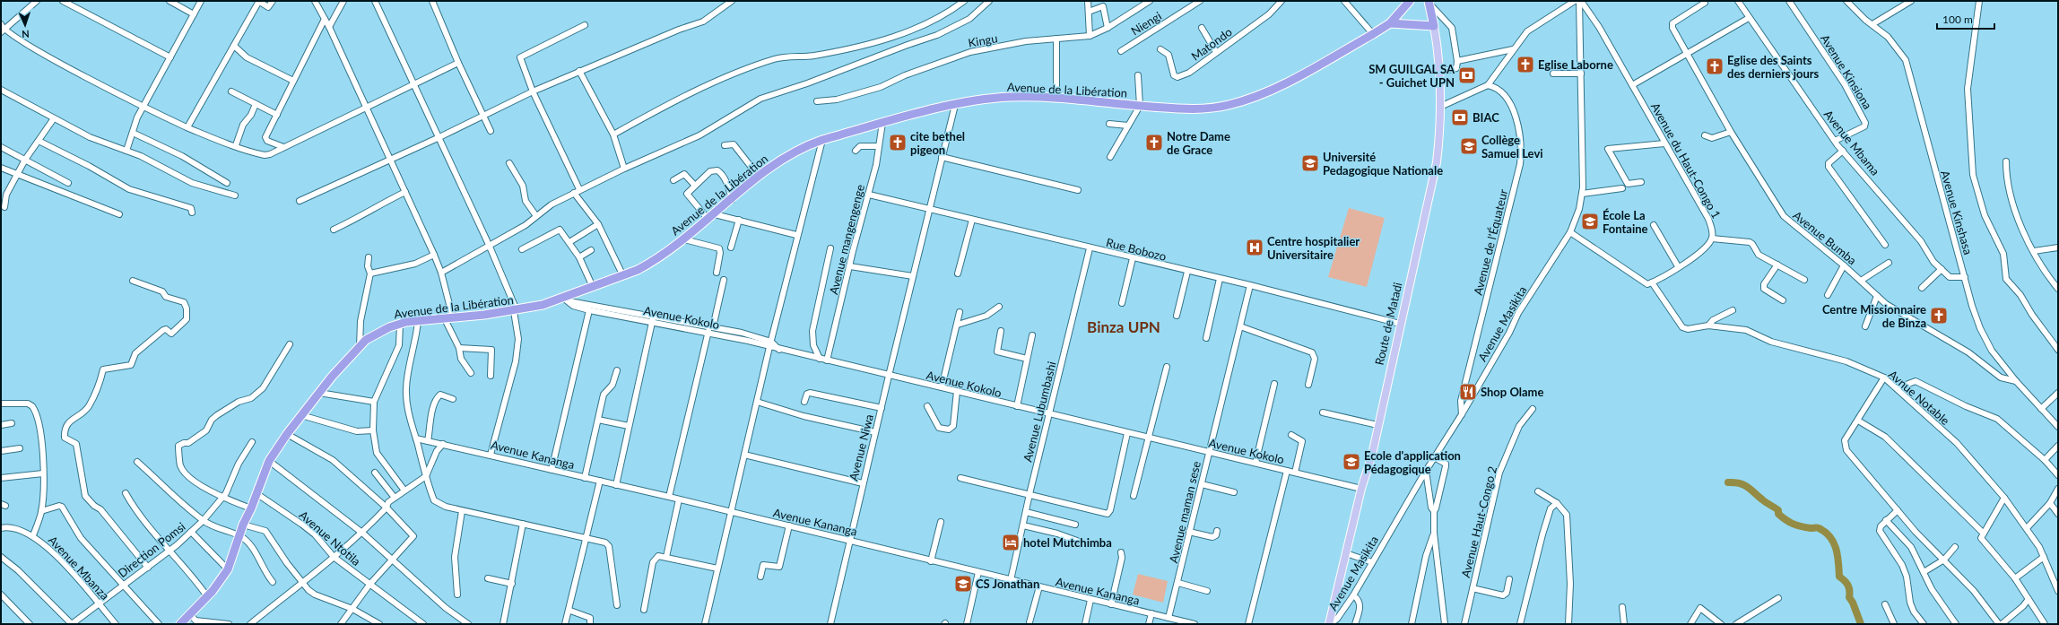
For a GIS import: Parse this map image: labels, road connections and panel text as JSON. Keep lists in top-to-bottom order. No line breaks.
{"streets":{"highway":["Avenue de la Libération"],"main road":["Route de Matadi"],"street":["Niengi","Kingu","Matondo","Avenue Kinsiona","Avenue Mbama","Avenue du Haut-Congo 1","Avenue Kinshasa","Avenue Bumba","Avenue mangengenge","Avenue de l'Équateur","Rue Bobozo","Avenue Kokolo","Avenue Masikita","Avnue Notable","Avenue Lubumbashi","Avenue Niwa","Avenue Kananga","Avenue maman sese","Avenue Haut-Congo 2","Avenue Ntotila","Direction Pomsi","Avenue Mbanza"]},"crossings":[["Avenue Kinsiona","Avenue Mbama"],["Avenue de la Libération","Avenue mangengenge"],["Avenue de la Libération","Avenue Kokolo"],["Avenue de la Libération","Avenue Niwa"],["Avenue de la Libération","Avenue Ntotila"],["Avenue Mbama","Avenue Kinshasa"],["Avenue du Haut-Congo 1","Avenue Masikita"],["Avenue du Haut-Congo 1","Avnue Notable"],["Avenue Kinshasa","Avenue Bumba"],["Avenue mangengenge","Rue Bobozo"],["Avenue mangengenge","Avenue Kokolo"],["Avenue de l'Équateur","Avenue Masikita"],["Rue Bobozo","Route de Matadi"],["Rue Bobozo","Avenue Lubumbashi"],["Rue Bobozo","Avenue Niwa"],["Rue Bobozo","Avenue maman sese"],["Avenue Kokolo","Route de Matadi"],["Avenue Kokolo","Avenue Lubumbashi"],["Avenue Kokolo","Avenue Niwa"],["Avenue Kokolo","Avenue maman sese"],["Route de Matadi","Avenue Masikita"],["Avenue Lubumbashi","Avenue Kananga"],["Avenue Niwa","Avenue Kananga"],["Avenue Kananga","Avenue maman sese"],["Direction Pomsi","Avenue Mbanza"]],"districts":["Binza UPN"],"places":{"church":["Eglise Laborne","Eglise des Saints des derniers jours","cite bethel pigeon","Notre Dame de Grace","Centre Missionnaire de Binza"],"bank":["SM GUILGAL SA - Guichet UPN","BIAC"],"school or university":["Collège Samuel Levi","Université Pedagogique Nationale","École La Fontaine","Ecole d'application Pédagogique","CS Jonathan"],"hospital":["Centre hospitalier Universitaire"],"restaurant":["Shop Olame"],"hotel":["hotel Mutchimba"]},"scale_bar":"100 m","north":"bottom"}
